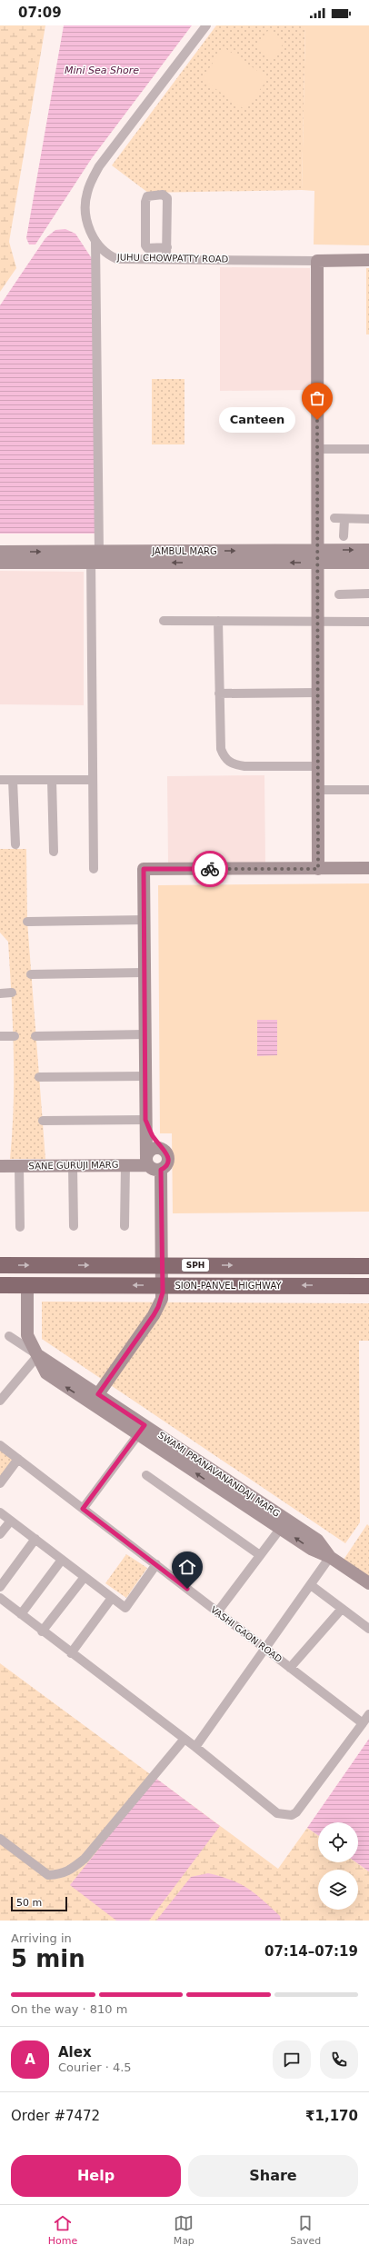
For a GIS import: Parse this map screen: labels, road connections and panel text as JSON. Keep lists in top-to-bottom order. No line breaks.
{"streets":{"highway":["SPH","SION-PANVEL HIGHWAY"],"street":["JUHU CHOWPATTY ROAD","JAMBUL MARG","SANE GURUJI MARG","SWAMI PRANAVANANDAJI MARG","VASHI GAON ROAD"]},"water":["Mini Sea Shore"],"places":["Canteen"],"scale_bar":"50 m","page":{"status":"07:09","bubble":"Canteen","scale":"50 m","heading":["5 min","Arriving in","07:14–07:19"],"panel":["Alex","Courier · 4.5","Order #7472","₹1,170"],"bar":"On the way · 810 m","round":"A","buttons":["Help","Share"],"tabs":["Home","Map","Saved"]}}
